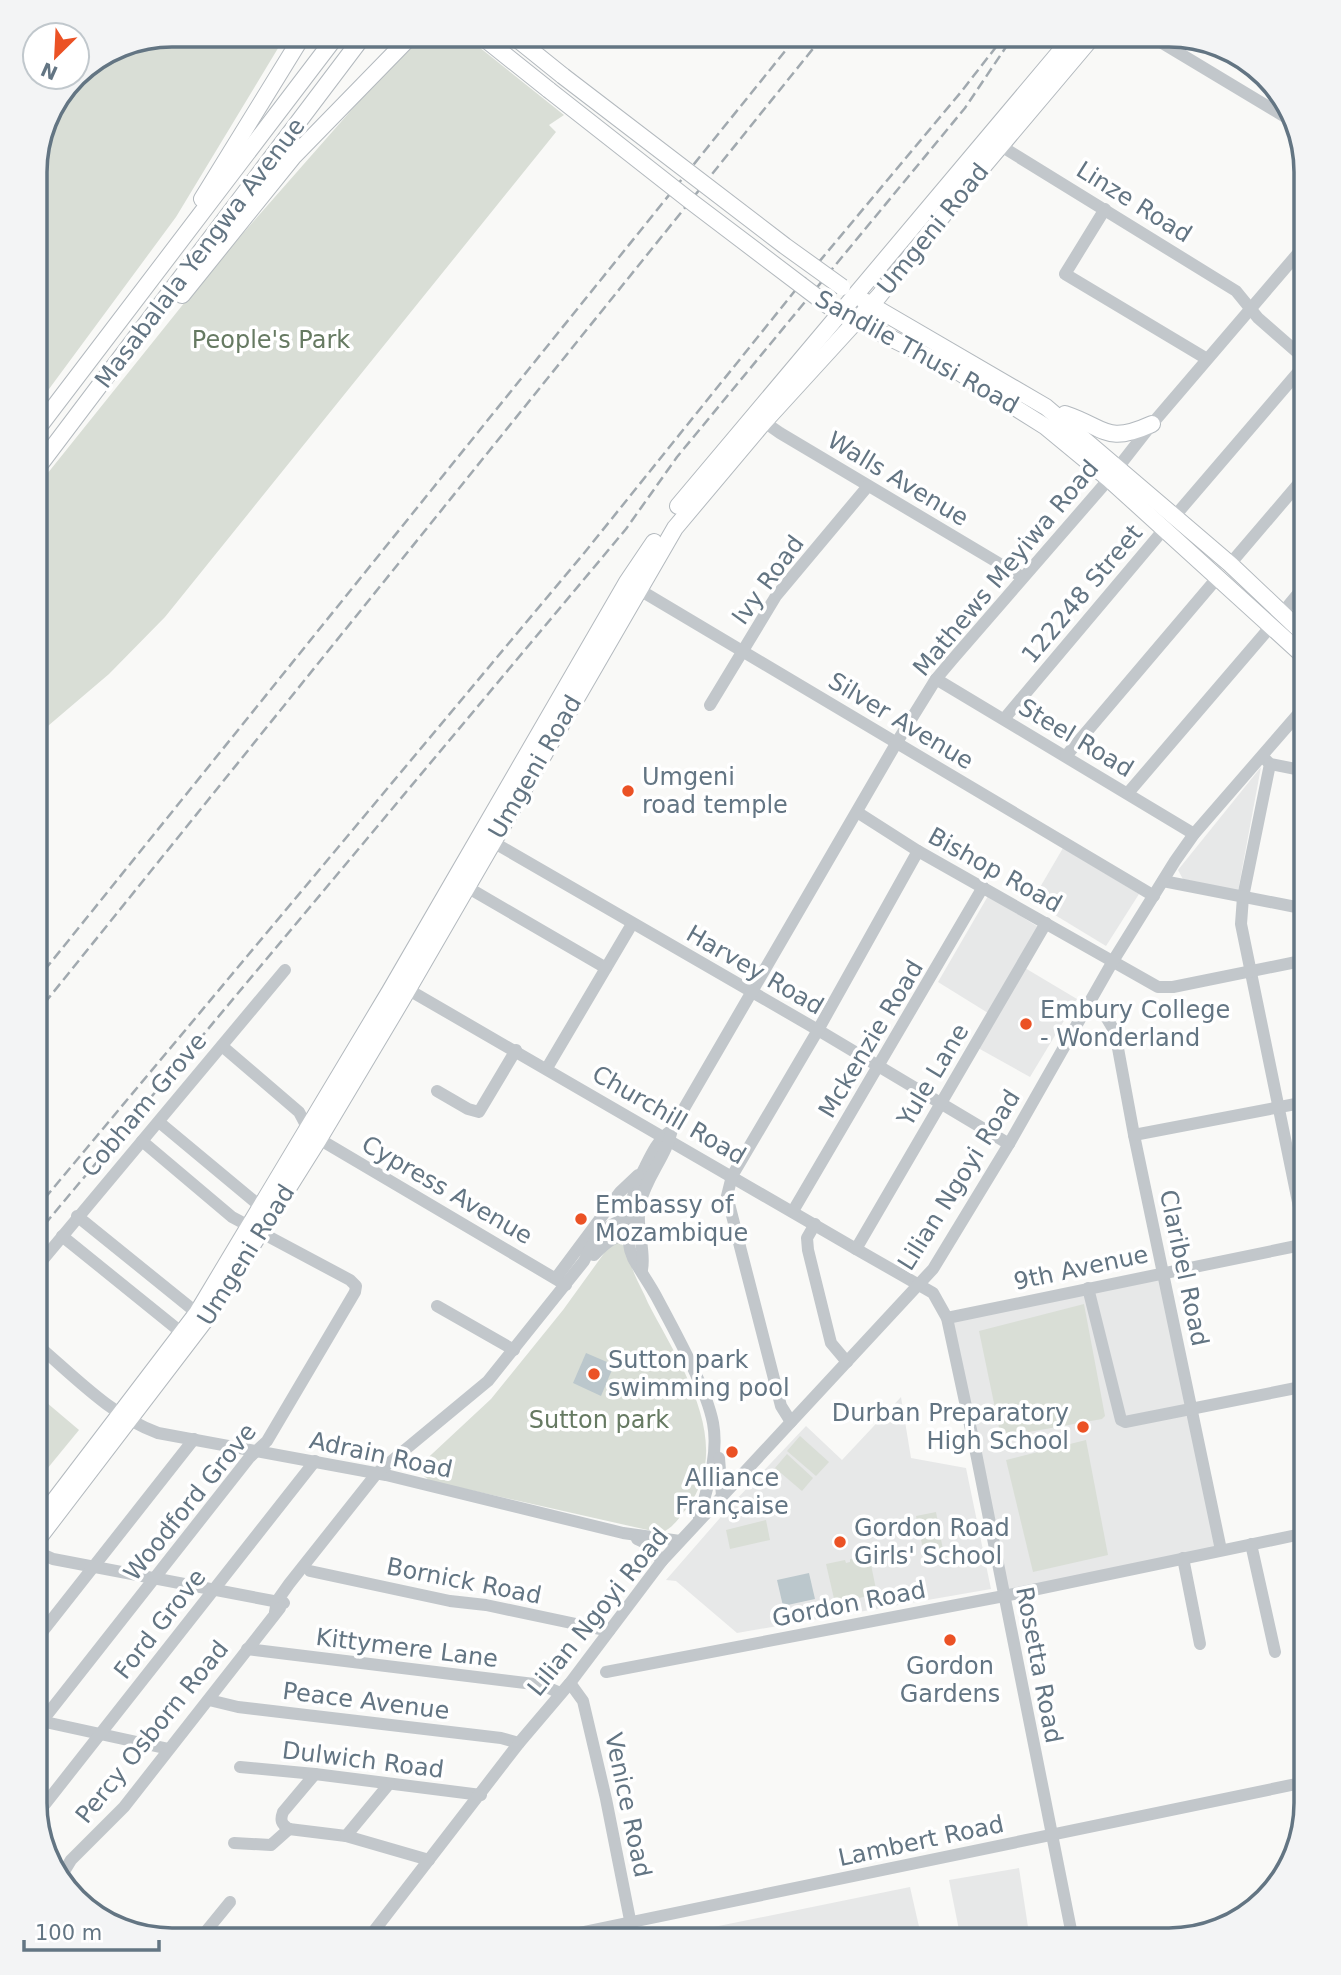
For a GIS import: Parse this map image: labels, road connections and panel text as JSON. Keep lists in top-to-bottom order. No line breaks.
{"streets":{"main road":["Umgeni Road","Masabalala Yengwa Avenue","Sandile Thusi Road"],"street":["Linze Road","Walls Avenue","Mathews Meyiwa Road","Ivy Road","122248 Street","Silver Avenue","Steel Road","Bishop Road","Harvey Road","Mckenzie Road","Yule Lane","Cobham Grove","Churchill Road","Lilian Ngoyi Road","Cypress Avenue","9th Avenue","Claribel Road","Adrain Road","Woodford Grove","Bornick Road","Gordon Road","Ford Grove","Kittymere Lane","Rosetta Road","Peace Avenue","Percy Osborn Road","Dulwich Road","Venice Road","Lambert Road"]},"crossings":[["Linze Road","Umgeni Road"],["Linze Road","Mathews Meyiwa Road"],["Umgeni Road","Sandile Thusi Road"],["Umgeni Road","Walls Avenue"],["Umgeni Road","Silver Avenue"],["Umgeni Road","Harvey Road"],["Umgeni Road","Churchill Road"],["Umgeni Road","Cypress Avenue"],["Umgeni Road","Adrain Road"],["Umgeni Road","Woodford Grove"],["Sandile Thusi Road","Mathews Meyiwa Road"],["Sandile Thusi Road","122248 Street"],["Walls Avenue","Mathews Meyiwa Road"],["Walls Avenue","Ivy Road"],["Mathews Meyiwa Road","Silver Avenue"],["Mathews Meyiwa Road","Steel Road"],["Mathews Meyiwa Road","Bishop Road"],["Mathews Meyiwa Road","Harvey Road"],["Mathews Meyiwa Road","Churchill Road"],["Ivy Road","Silver Avenue"],["122248 Street","Steel Road"],["Silver Avenue","Lilian Ngoyi Road"],["Steel Road","Lilian Ngoyi Road"],["Bishop Road","Mckenzie Road"],["Bishop Road","Yule Lane"],["Bishop Road","Lilian Ngoyi Road"],["Harvey Road","Mckenzie Road"],["Harvey Road","Yule Lane"],["Harvey Road","Lilian Ngoyi Road"],["Mckenzie Road","Churchill Road"],["Yule Lane","Churchill Road"],["Churchill Road","Lilian Ngoyi Road"],["Churchill Road","Rosetta Road"],["Lilian Ngoyi Road","Claribel Road"],["Lilian Ngoyi Road","Adrain Road"],["Lilian Ngoyi Road","Bornick Road"],["Lilian Ngoyi Road","Kittymere Lane"],["Lilian Ngoyi Road","Rosetta Road"],["Lilian Ngoyi Road","Peace Avenue"],["Lilian Ngoyi Road","Dulwich Road"],["Lilian Ngoyi Road","Venice Road"],["9th Avenue","Claribel Road"],["9th Avenue","Rosetta Road"],["Claribel Road","Gordon Road"],["Adrain Road","Woodford Grove"],["Adrain Road","Ford Grove"],["Adrain Road","Percy Osborn Road"],["Bornick Road","Percy Osborn Road"],["Gordon Road","Rosetta Road"],["Kittymere Lane","Percy Osborn Road"],["Rosetta Road","Lambert Road"],["Peace Avenue","Percy Osborn Road"],["Venice Road","Lambert Road"]],"parks":["People's Park","Sutton park"],"places":["Umgeni road temple","Embury College - Wonderland","Embassy of Mozambique","Sutton park swimming pool","Durban Preparatory High School","Alliance Française","Gordon Road Girls' School","Gordon Gardens"],"scale_bar":"100 m","north":"bottom left"}
